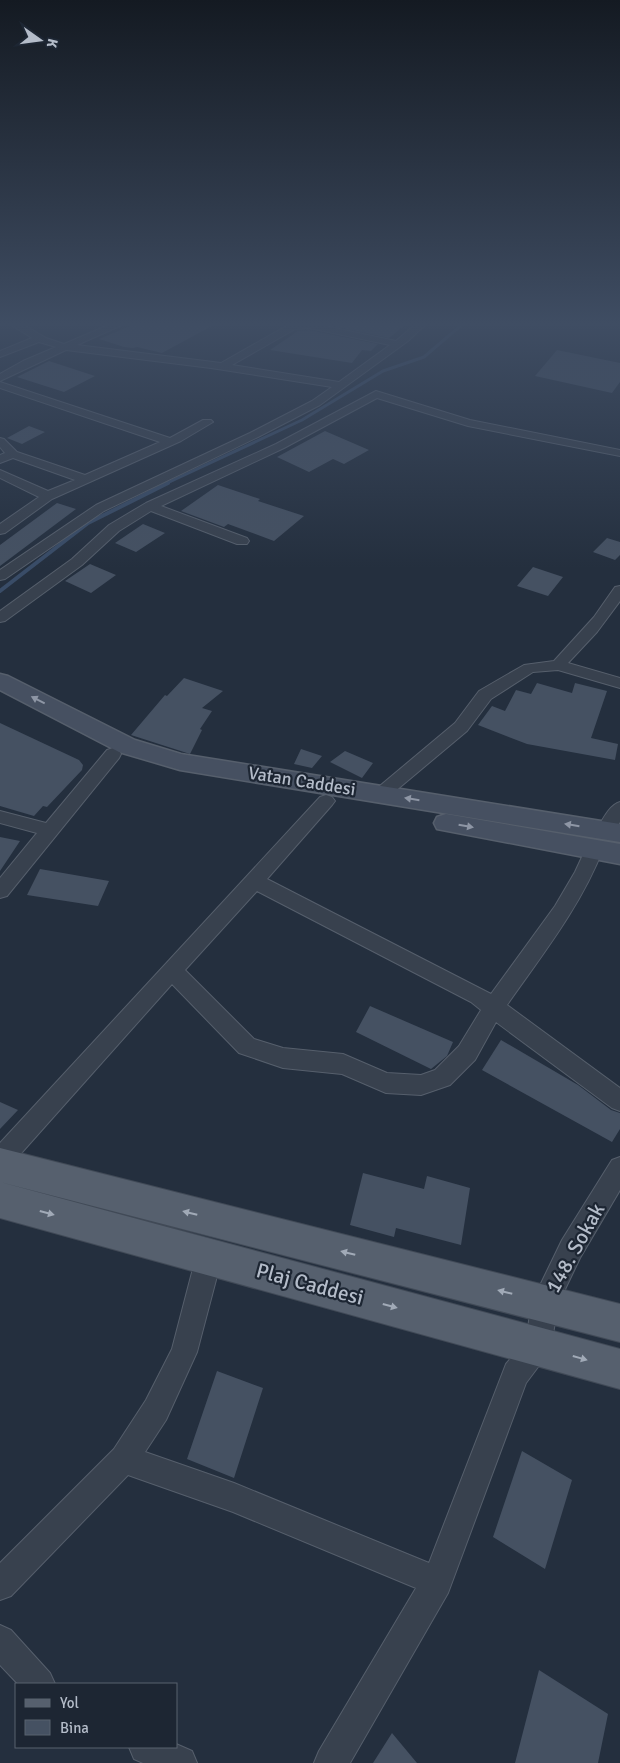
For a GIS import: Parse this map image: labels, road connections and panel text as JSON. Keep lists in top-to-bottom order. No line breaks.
{"streets":{"main road":["Vatan Caddesi","Plaj Caddesi"],"street":["148. Sokak"]},"crossings":[["148. Sokak","Plaj Caddesi"]],"legend":["Yol","Bina"],"north":"right"}
